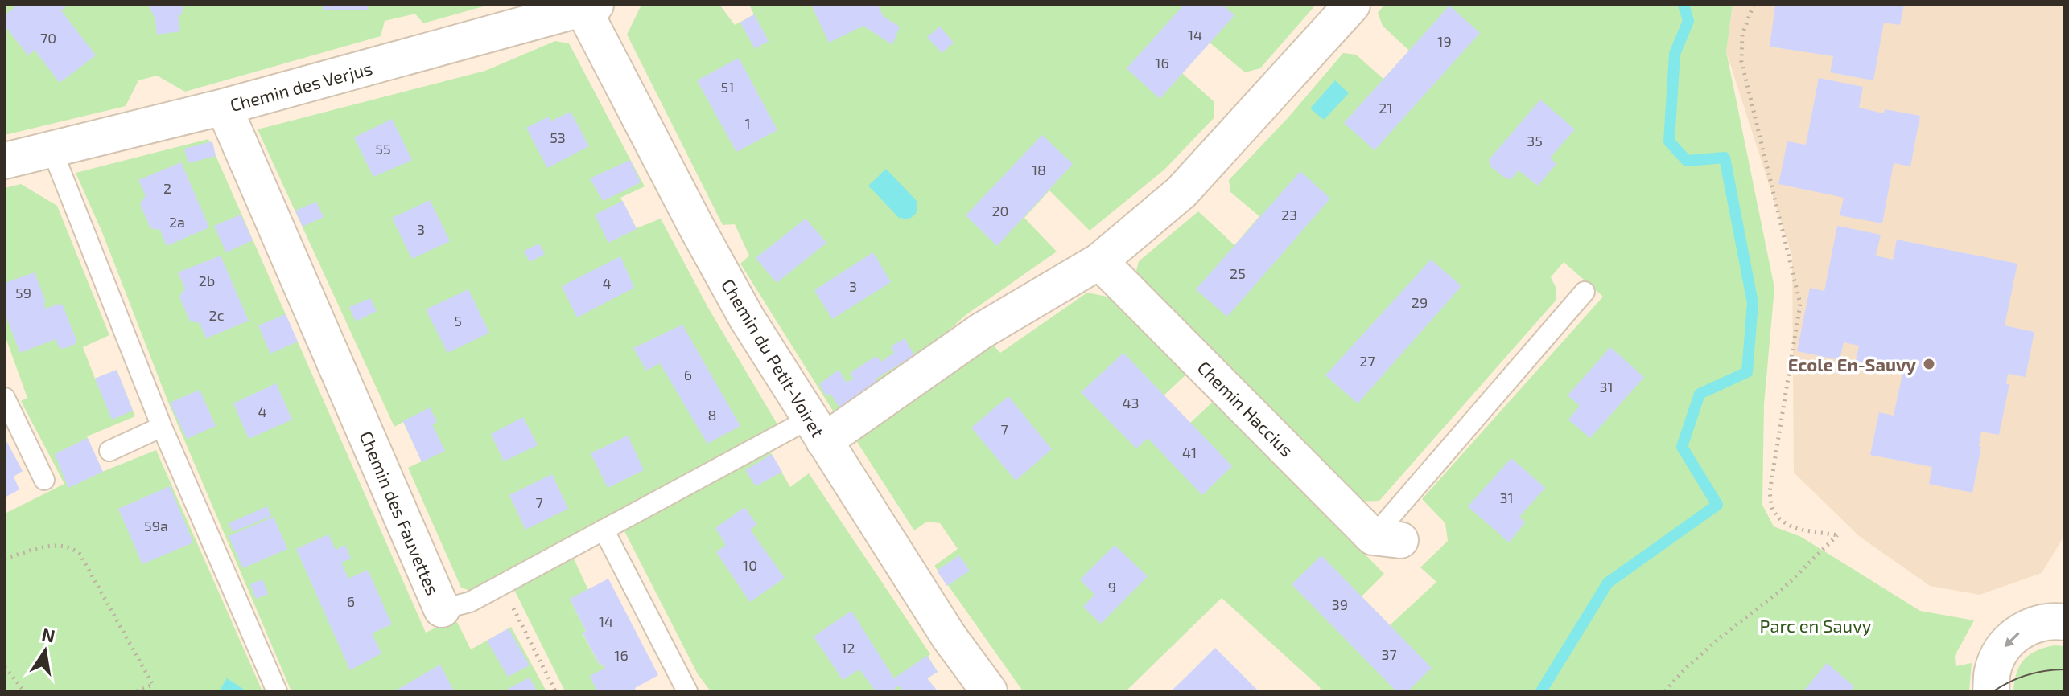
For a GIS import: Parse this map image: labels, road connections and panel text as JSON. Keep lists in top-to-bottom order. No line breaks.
{"streets":{"street":["Chemin des Verjus","Chemin du Petit-Voiret","Chemin Haccius","Chemin des Fauvettes"]},"crossings":[["Chemin des Verjus","Chemin du Petit-Voiret"],["Chemin des Verjus","Chemin des Fauvettes"],["Chemin du Petit-Voiret","Chemin des Fauvettes"]],"parks":["Parc en Sauvy"],"places":["Ecole En-Sauvy"],"house_numbers":["14","70","19","16","51","21","1","53","35","55","18","2","20","23","2a","3","25","2b","4","3","59","29","2c","5","27","6","31","43","4","8","7","41","31","7","59a","10","9","6","39","14","12","37","16"],"north":"top"}
